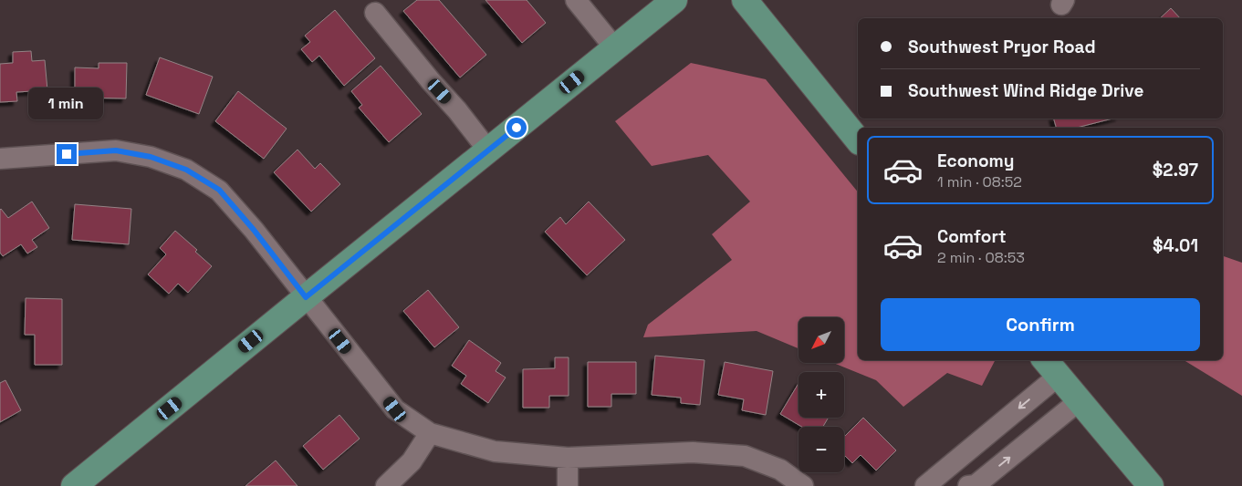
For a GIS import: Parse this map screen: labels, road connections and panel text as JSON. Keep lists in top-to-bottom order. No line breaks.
{"north":"bottom left","page":{"banner":["Southwest Pryor Road","Southwest Wind Ridge Drive"],"bubble":"1 min","list":[{"name":"Economy","note":"1 min · 08:52","value":"$2.97"},{"name":"Comfort","note":"2 min · 08:53","value":"$4.01"}],"buttons":"Confirm","map_buttons":["+","−"]}}
